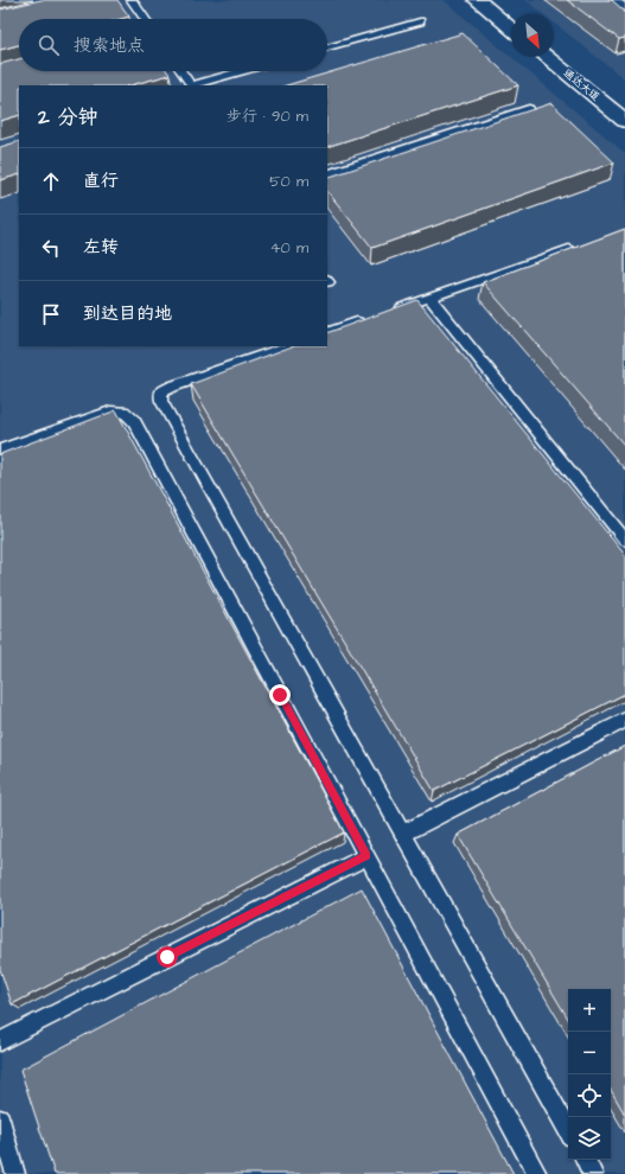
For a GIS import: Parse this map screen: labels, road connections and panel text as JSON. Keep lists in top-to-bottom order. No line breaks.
{"streets":{"main road":["通达大道"]},"north":"bottom right","page":{"search":"搜索地点","heading":["2 分钟","步行 · 90 m"],"list":[["直行","50 m"],["左转","40 m"],"到达目的地"],"map_buttons":["+","−"]}}
